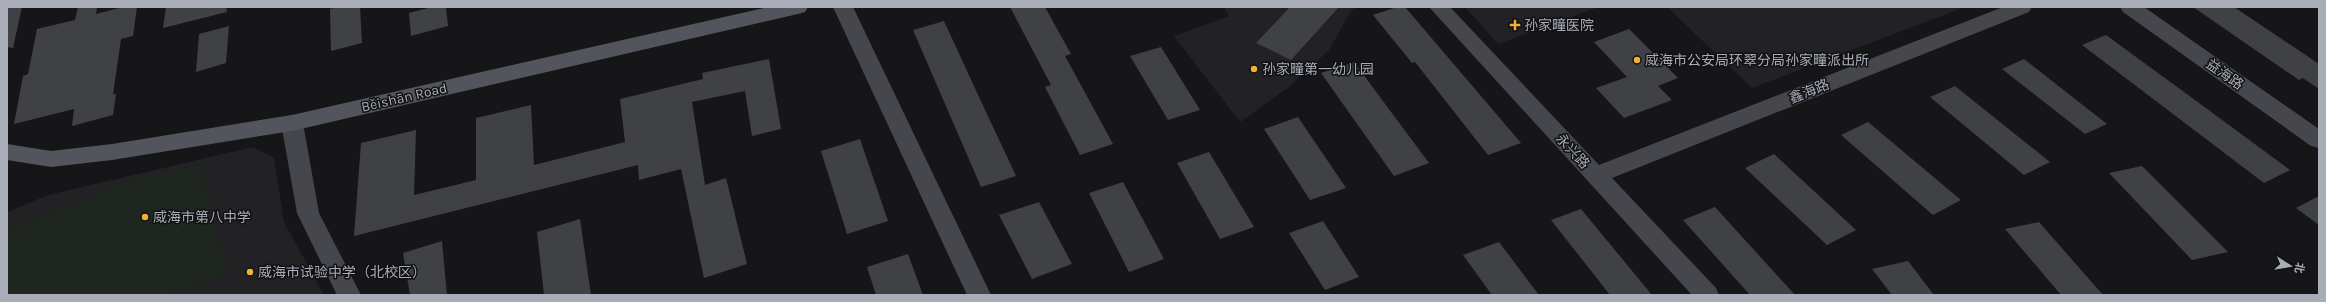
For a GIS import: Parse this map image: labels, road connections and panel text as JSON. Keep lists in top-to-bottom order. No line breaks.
{"streets":{"main road":["Běishān Road"],"street":["益海路","鑫海路","永兴路"]},"crossings":[["鑫海路","永兴路"]],"places":{"health":["孙家疃医院"],"other":["威海市公安局环翠分局孙家疃派出所","孙家疃第一幼儿园","威海市第八中学","威海市试验中学（北校区）"]},"north":"right"}
